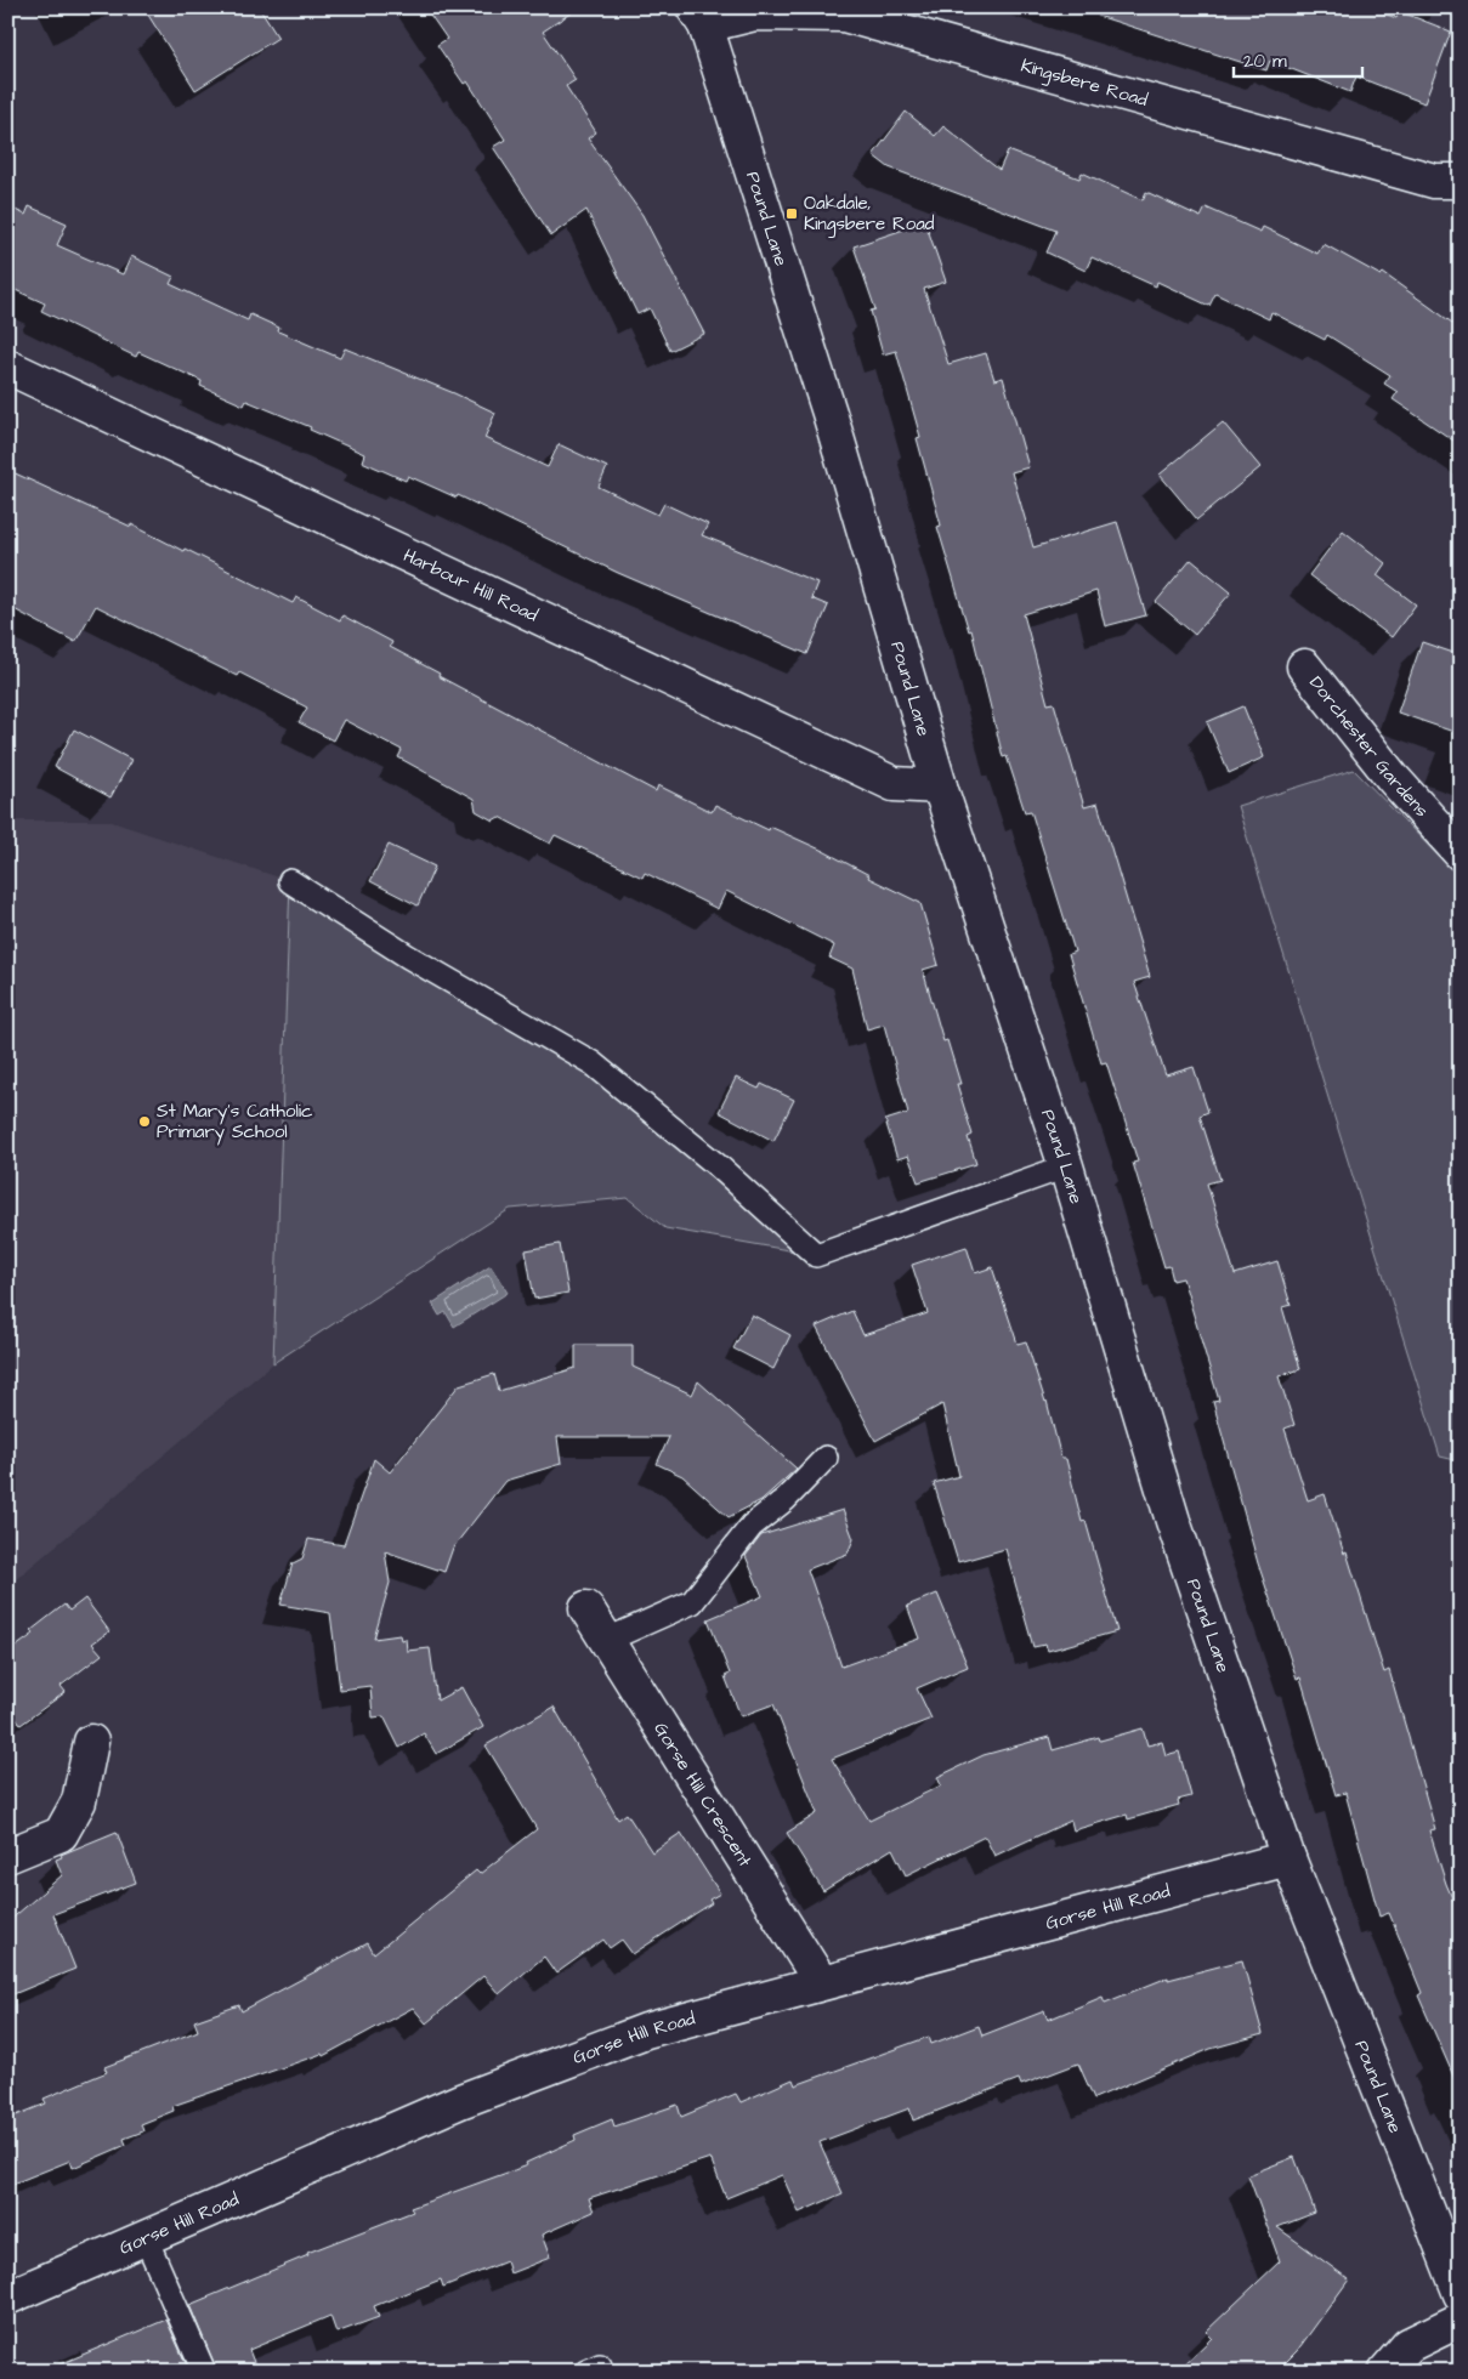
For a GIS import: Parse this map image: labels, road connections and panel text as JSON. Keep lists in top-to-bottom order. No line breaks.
{"streets":{"street":["Kingsbere Road","Pound Lane","Harbour Hill Road","Dorchester Gardens","Gorse Hill Crescent","Gorse Hill Road"]},"crossings":[["Kingsbere Road","Pound Lane"],["Pound Lane","Harbour Hill Road"],["Pound Lane","Gorse Hill Road"],["Gorse Hill Crescent","Gorse Hill Road"]],"places":{"transit":["Oakdale, Kingsbere Road"],"other":["St Mary's Catholic Primary School"]},"scale_bar":"20 m"}
